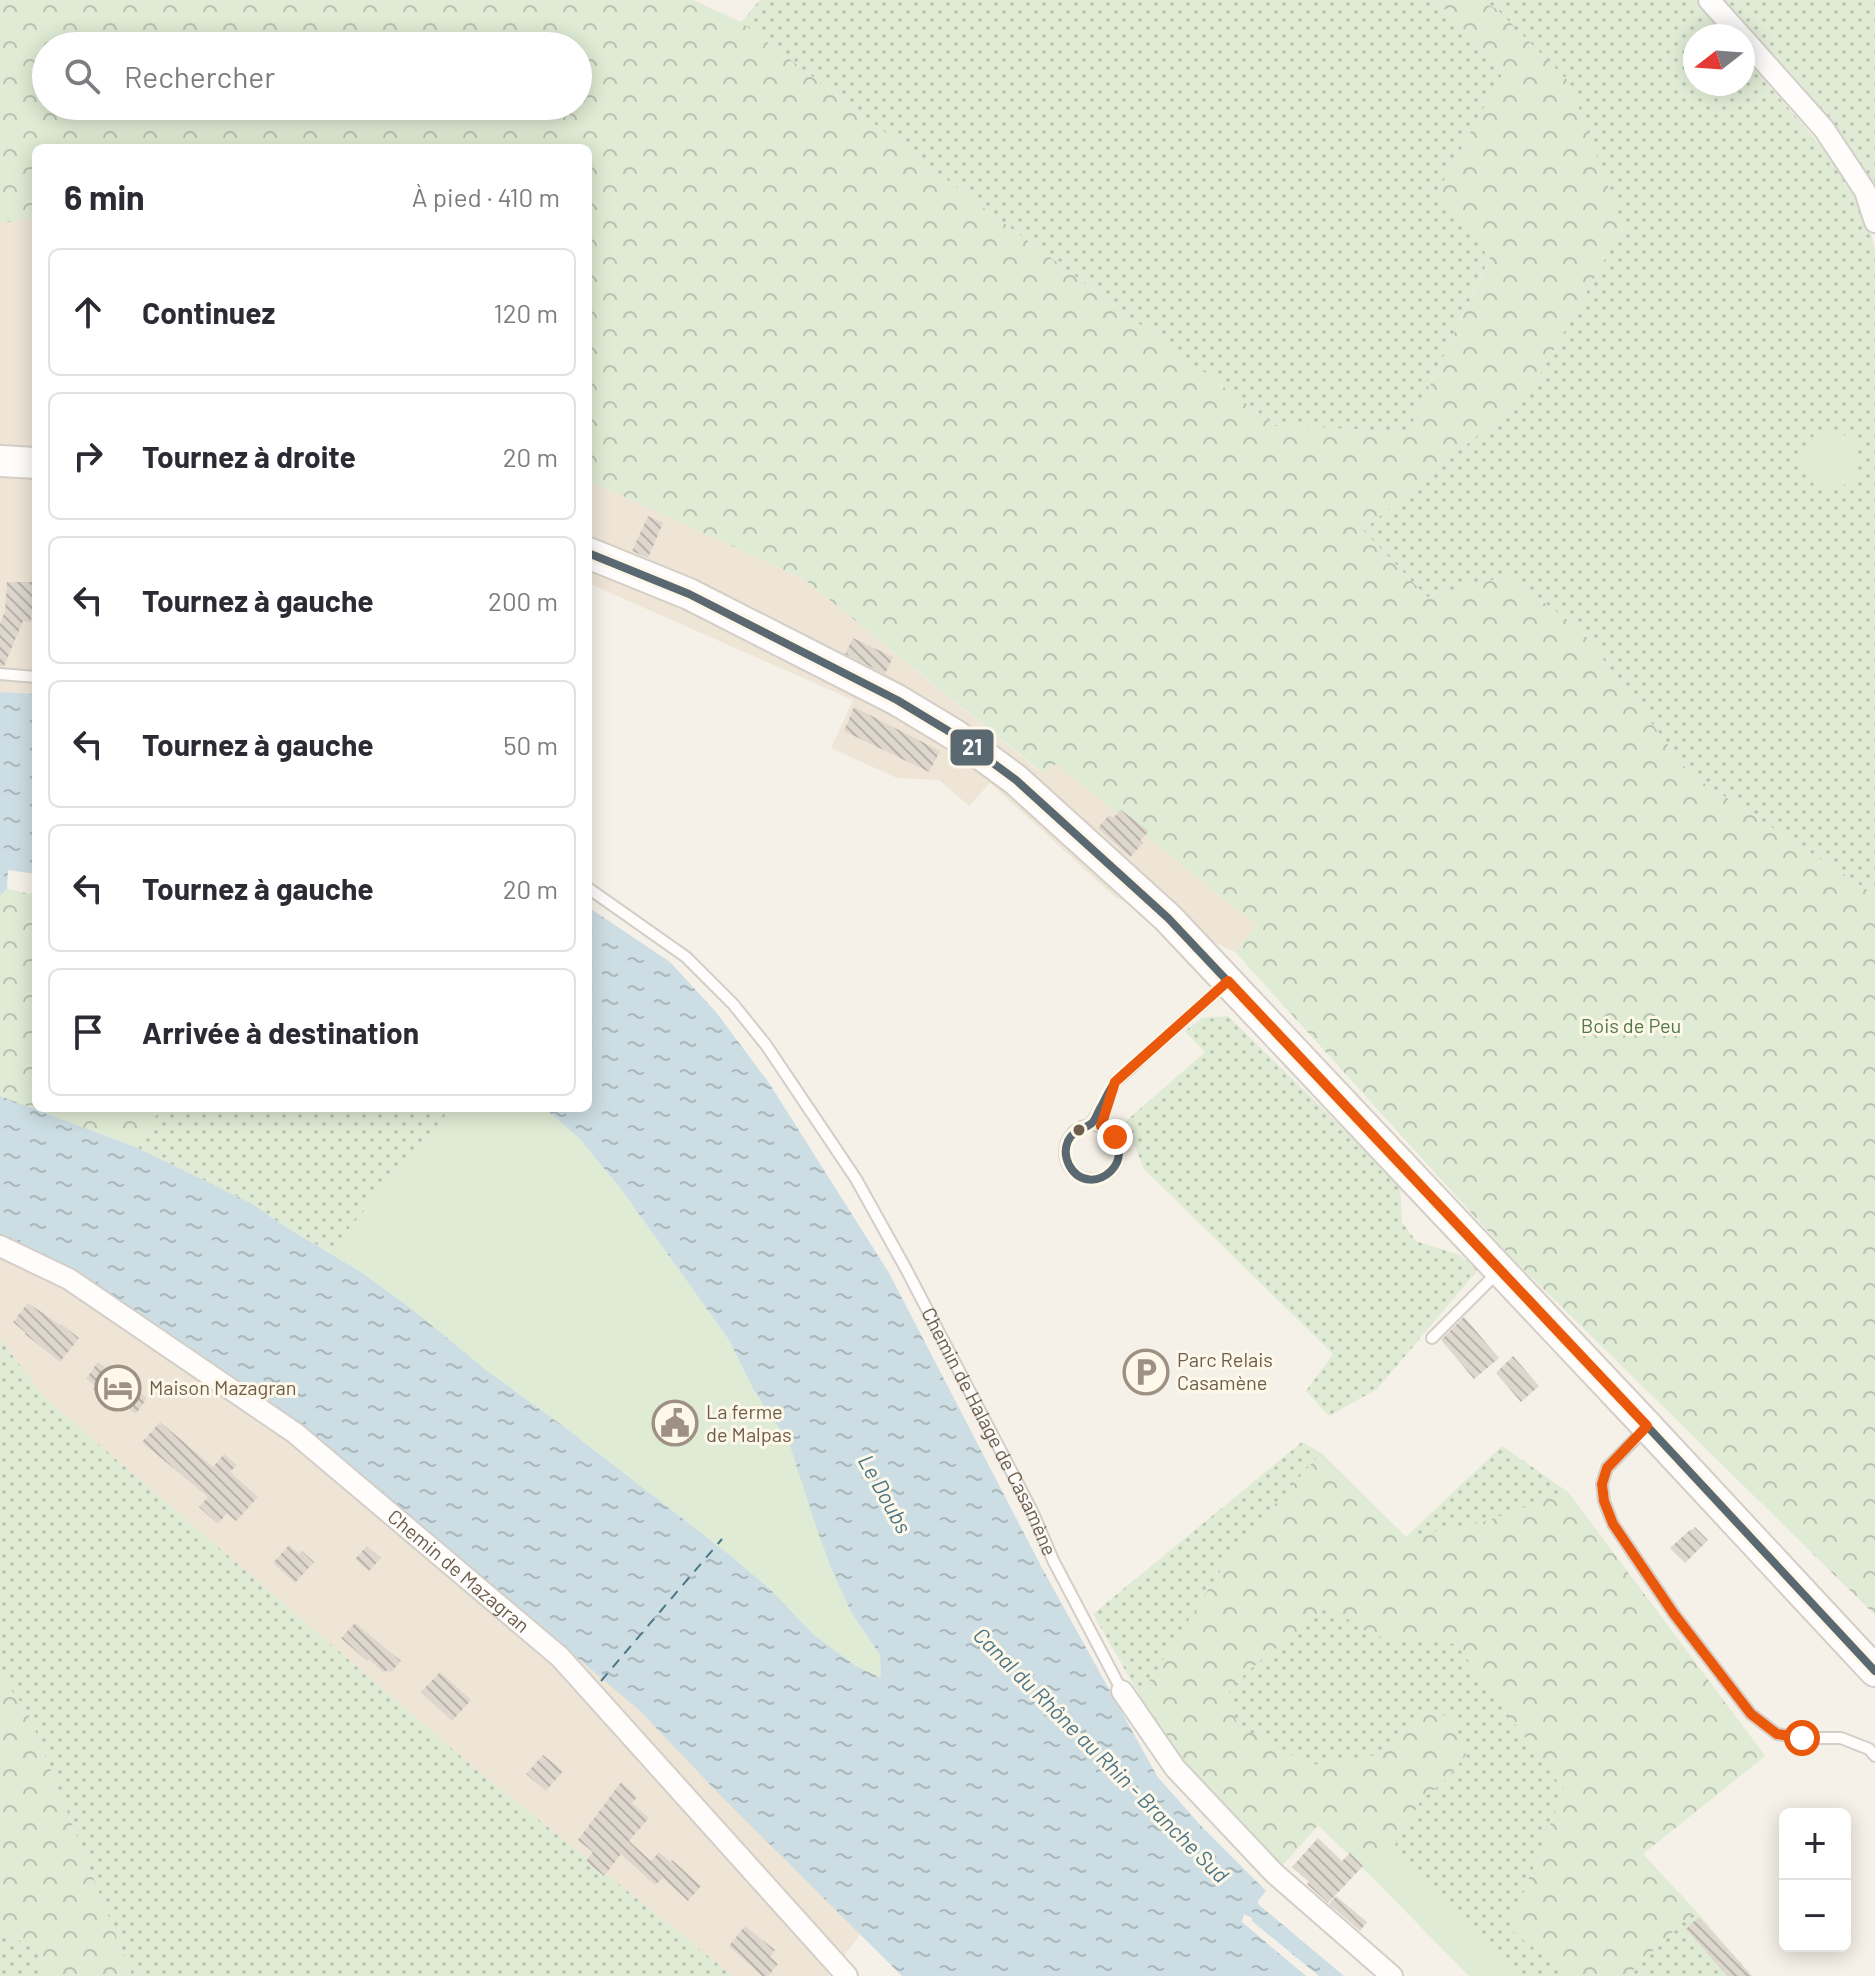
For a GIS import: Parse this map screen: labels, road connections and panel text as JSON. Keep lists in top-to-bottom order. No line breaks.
{"streets":{"street":["Chemin de Halage de Casamène","Chemin de Mazagran"]},"water":["Le Doubs","Canal du Rhône au Rhin - Branche Sud"],"parks":["Bois de Peu"],"places":{"parking":["Parc Relais Casamène"],"hotel":["Maison Mazagran"],"public building":["La ferme de Malpas"]},"lines":["transit line 21"],"north":"left","page":{"search":"Rechercher","heading":["6 min","À pied · 410 m"],"list":[["Continuez","120 m"],["Tournez à droite","20 m"],["Tournez à gauche","200 m"],["Tournez à gauche","50 m"],["Tournez à gauche","20 m"],"Arrivée à destination"],"map_buttons":["+","−"]}}
